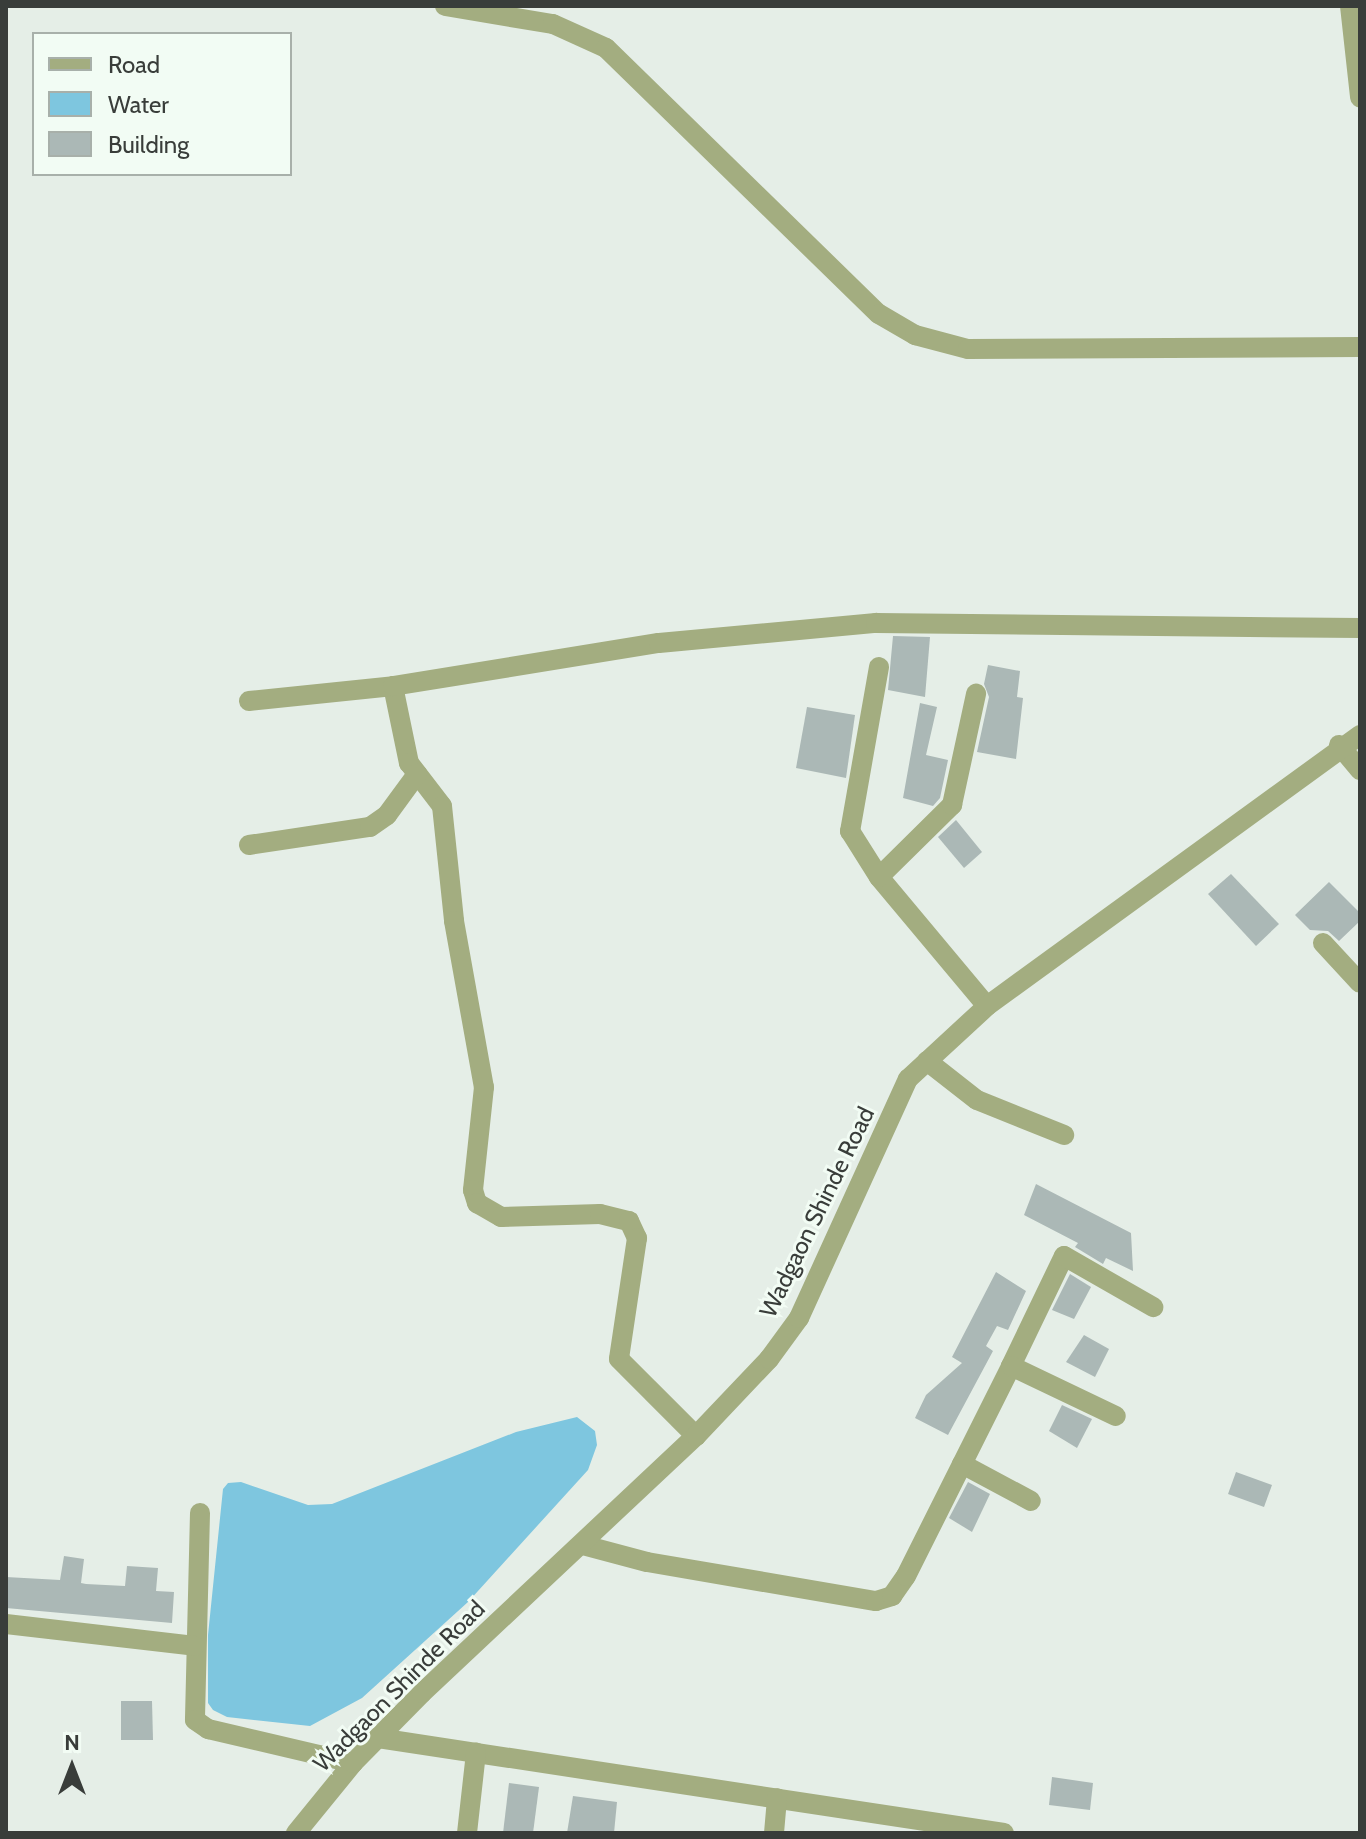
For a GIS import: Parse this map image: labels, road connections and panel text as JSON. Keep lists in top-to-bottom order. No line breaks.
{"streets":{"street":["Wadgaon Shinde Road"]},"legend":["Road","Water","Building"],"north":"top"}
